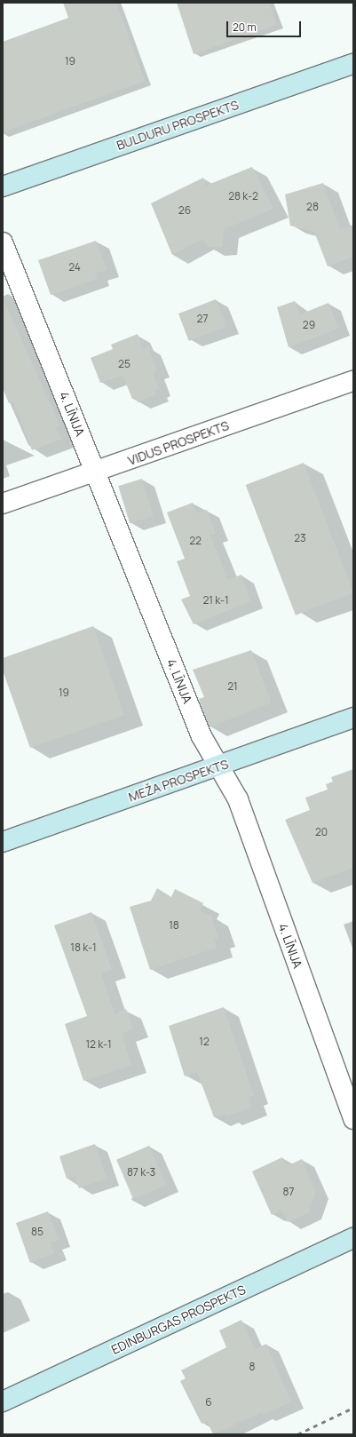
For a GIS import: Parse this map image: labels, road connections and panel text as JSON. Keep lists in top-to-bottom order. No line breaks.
{"streets":{"street":["BULDURU PROSPEKTS","4. LĪNIJA","VIDUS PROSPEKTS","MEŽA PROSPEKTS","EDINBURGAS PROSPEKTS"]},"crossings":[["4. LĪNIJA","VIDUS PROSPEKTS"],["4. LĪNIJA","MEŽA PROSPEKTS"]],"house_numbers":["19","28 k-2","28","26","24","27","29","25","23","22","21 k-1","21","19","20","18","18 k-1","12","12 k-1","87 k-3","87","85","8","6"],"scale_bar":"20 m"}
